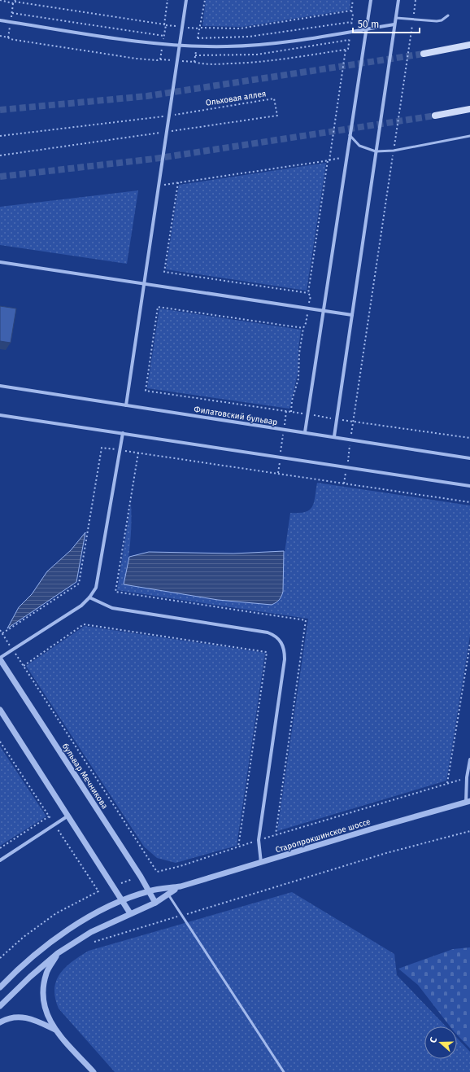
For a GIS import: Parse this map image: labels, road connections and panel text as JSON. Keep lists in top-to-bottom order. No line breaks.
{"streets":{"street":["Филатовский бульвар","бульвар Мечникова","Старопрокшинское шоссе"],"path":["Ольховая аллея"]},"crossings":[["бульвар Мечникова","Старопрокшинское шоссе"]],"scale_bar":"50 m","north":"left"}
